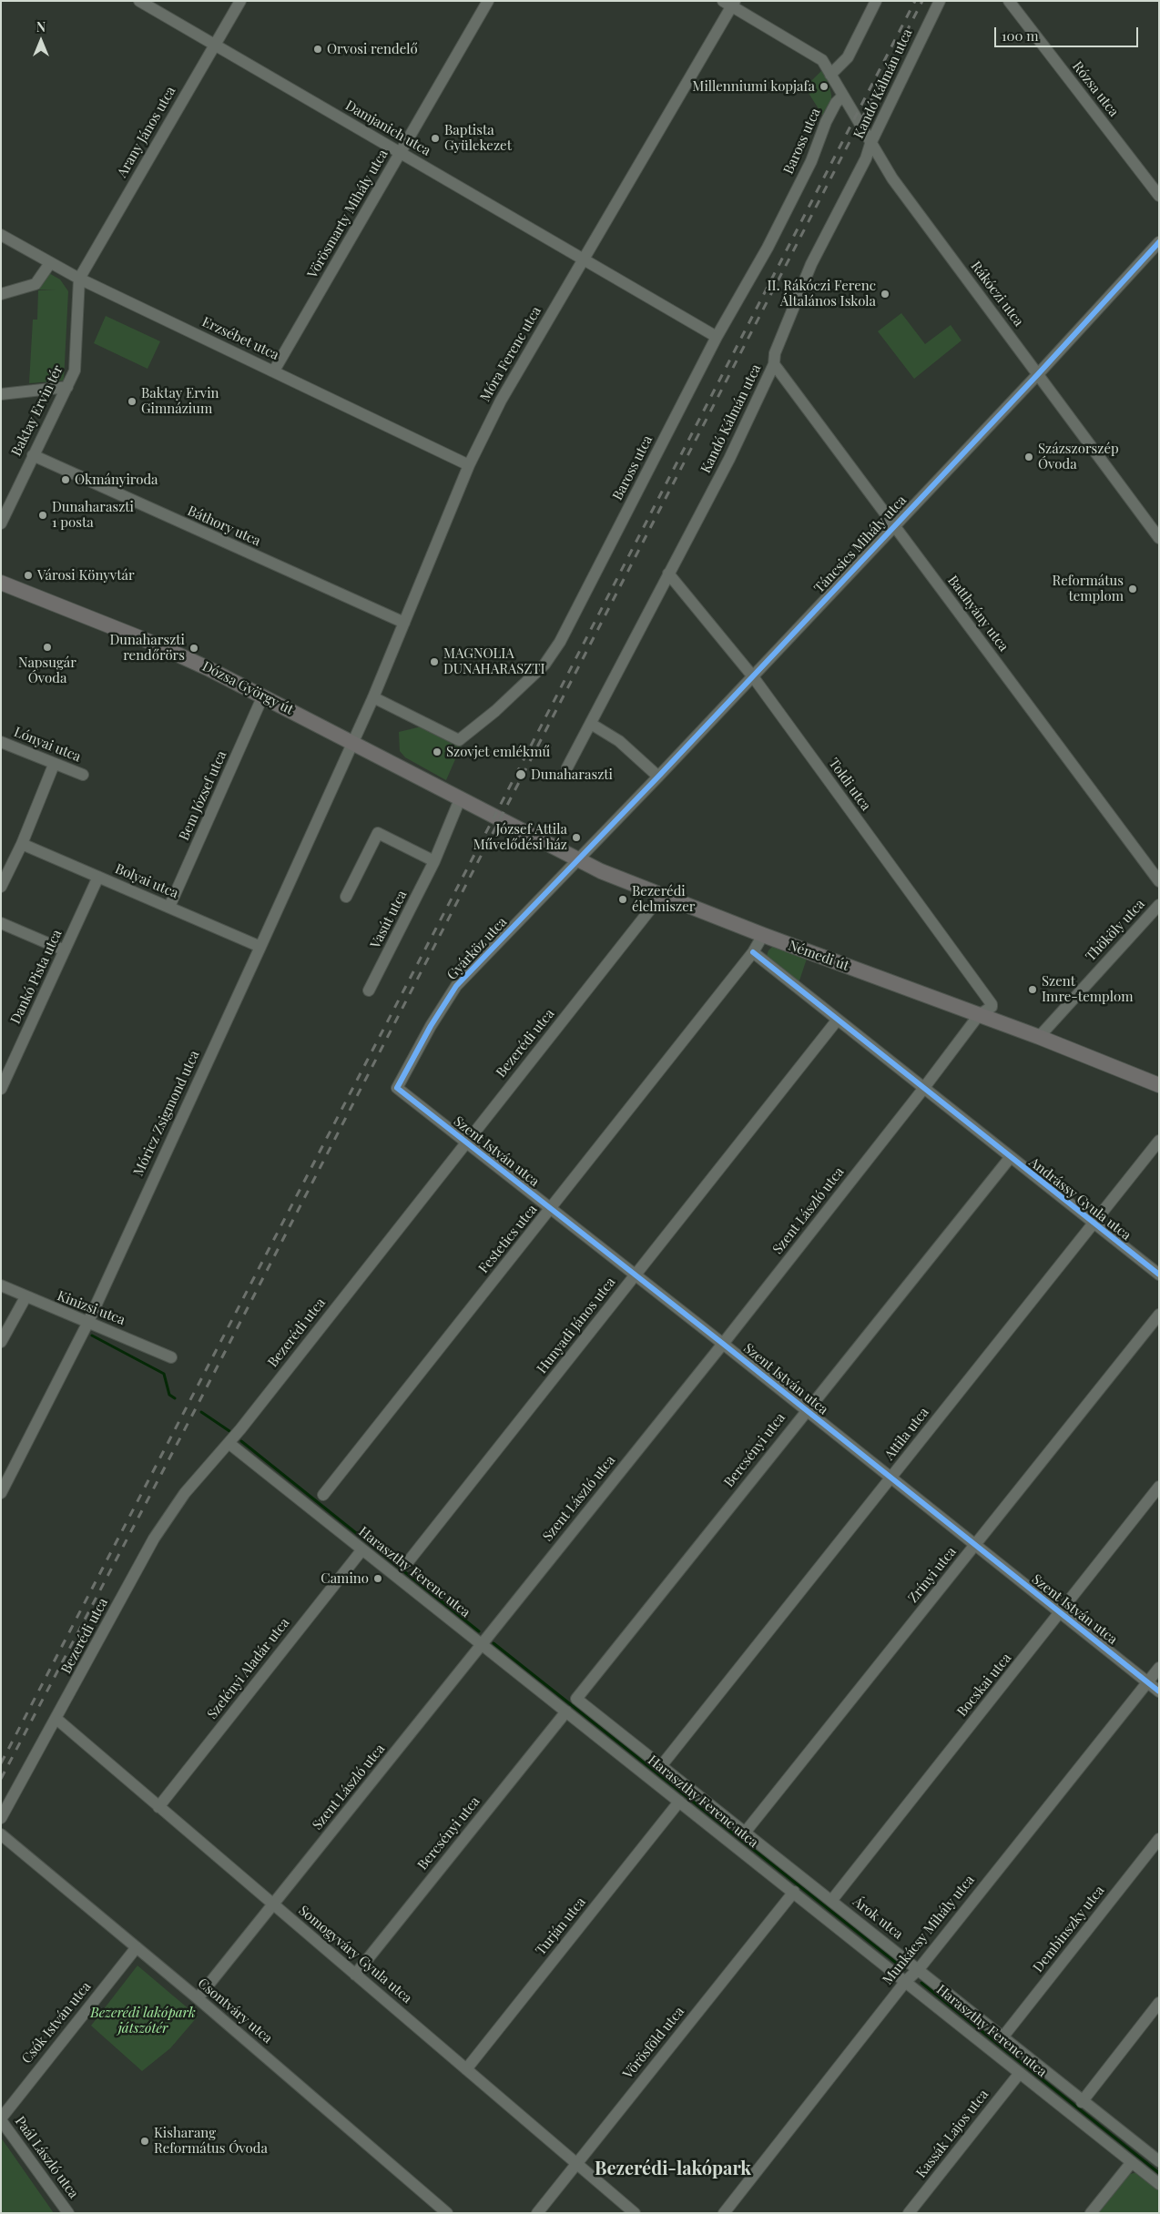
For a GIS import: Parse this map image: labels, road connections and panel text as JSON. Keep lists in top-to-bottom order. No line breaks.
{"streets":{"main road":["Dózsa György út","Némedi út"],"street":["Kandó Kálmán utca","Rózsa utca","Damjanich utca","Arany János utca","Baross utca","Vörösmarty Mihály utca","Rákóczi utca","Erzsébet utca","Móra Ferenc utca","Baktay Ervin tér","Báthory utca","Táncsics Mihály utca","Batthyány utca","Lónyai utca","Toldi utca","Bem József utca","Bolyai utca","Vasút utca","Thököly utca","Gyárköz utca","Dankó Pista utca","Bezerédi utca","Móricz Zsigmond utca","Szent István utca","Andrássy Gyula utca","Szent László utca","Festetics utca","Kinizsi utca","Hunyadi János utca","Attila utca","Bercsényi utca","Haraszthy Ferenc utca","Zrínyi utca","Szelényi Aladár utca","Bocskai utca","Árok utca","Turján utca","Dembinszky utca","Munkácsy Mihály utca","Somogyváry Gyula utca","Csontváry utca","Csók István utca","Vörösföld utca","Kassák Lajos utca","Paál László utca"]},"crossings":[["Kandó Kálmán utca","Rákóczi utca"],["Kandó Kálmán utca","Batthyány utca"],["Kandó Kálmán utca","Toldi utca"],["Damjanich utca","Arany János utca"],["Damjanich utca","Baross utca"],["Damjanich utca","Vörösmarty Mihály utca"],["Damjanich utca","Móra Ferenc utca"],["Arany János utca","Erzsébet utca"],["Arany János utca","Baktay Ervin tér"],["Baross utca","Rákóczi utca"],["Baross utca","Móra Ferenc utca"],["Vörösmarty Mihály utca","Erzsébet utca"],["Rákóczi utca","Móra Ferenc utca"],["Rákóczi utca","Táncsics Mihály utca"],["Erzsébet utca","Móra Ferenc utca"],["Erzsébet utca","Baktay Ervin tér"],["Móra Ferenc utca","Báthory utca"],["Móra Ferenc utca","Dózsa György út"],["Móra Ferenc utca","Móricz Zsigmond utca"],["Baktay Ervin tér","Báthory utca"],["Táncsics Mihály utca","Batthyány utca"],["Táncsics Mihály utca","Toldi utca"],["Táncsics Mihály utca","Gyárköz utca"],["Táncsics Mihály utca","Némedi út"],["Dózsa György út","Bem József utca"],["Dózsa György út","Vasút utca"],["Dózsa György út","Némedi út"],["Dózsa György út","Móricz Zsigmond utca"],["Toldi utca","Némedi út"],["Toldi utca","Szent László utca"],["Bem József utca","Bolyai utca"],["Bolyai utca","Dankó Pista utca"],["Bolyai utca","Móricz Zsigmond utca"],["Thököly utca","Némedi út"],["Gyárköz utca","Némedi út"],["Gyárköz utca","Szent István utca"],["Némedi út","Bezerédi utca"],["Némedi út","Szent László utca"],["Némedi út","Festetics utca"],["Bezerédi utca","Szent István utca"],["Bezerédi utca","Haraszthy Ferenc utca"],["Bezerédi utca","Somogyváry Gyula utca"],["Móricz Zsigmond utca","Kinizsi utca"],["Szent István utca","Szent László utca"],["Szent István utca","Festetics utca"],["Szent István utca","Hunyadi János utca"],["Szent István utca","Attila utca"],["Szent István utca","Bercsényi utca"],["Szent István utca","Zrínyi utca"],["Szent István utca","Bocskai utca"],["Szent István utca","Munkácsy Mihály utca"],["Andrássy Gyula utca","Szent László utca"],["Andrássy Gyula utca","Festetics utca"],["Andrássy Gyula utca","Hunyadi János utca"],["Andrássy Gyula utca","Attila utca"],["Andrássy Gyula utca","Bercsényi utca"],["Szent László utca","Haraszthy Ferenc utca"],["Szent László utca","Somogyváry Gyula utca"],["Szent László utca","Csontváry utca"],["Attila utca","Árok utca"],["Bercsényi utca","Haraszthy Ferenc utca"],["Bercsényi utca","Árok utca"],["Bercsényi utca","Somogyváry Gyula utca"],["Haraszthy Ferenc utca","Szelényi Aladár utca"],["Haraszthy Ferenc utca","Turján utca"],["Haraszthy Ferenc utca","Munkácsy Mihály utca"],["Haraszthy Ferenc utca","Vörösföld utca"],["Haraszthy Ferenc utca","Kassák Lajos utca"],["Zrínyi utca","Árok utca"],["Szelényi Aladár utca","Somogyváry Gyula utca"],["Bocskai utca","Árok utca"],["Árok utca","Dembinszky utca"],["Árok utca","Munkácsy Mihály utca"],["Turján utca","Somogyváry Gyula utca"],["Somogyváry Gyula utca","Vörösföld utca"],["Csontváry utca","Csók István utca"],["Csók István utca","Paál László utca"]],"districts":["Bezerédi-lakópark"],"parks":["Bezerédi lakópark játszótér"],"places":["Orvosi rendelő","Millenniumi kopjafa","Baptista Gyülekezet","II. Rákóczi Ferenc Általános Iskola","Baktay Ervin Gimnázium","Százszorszép Óvoda","Okmányiroda","Dunaharaszti 1 posta","Városi Könyvtár","Református templom","Napsugár Óvoda","Dunaharszti rendőrörs","MAGNOLIA DUNAHARASZTI","Szovjet emlékmű","Dunaharaszti","József Attila Művelődési ház","Bezerédi élelmiszer","Szent Imre-templom","Camino","Kisharang Református Óvoda"],"scale_bar":"100 m","north":"top"}
